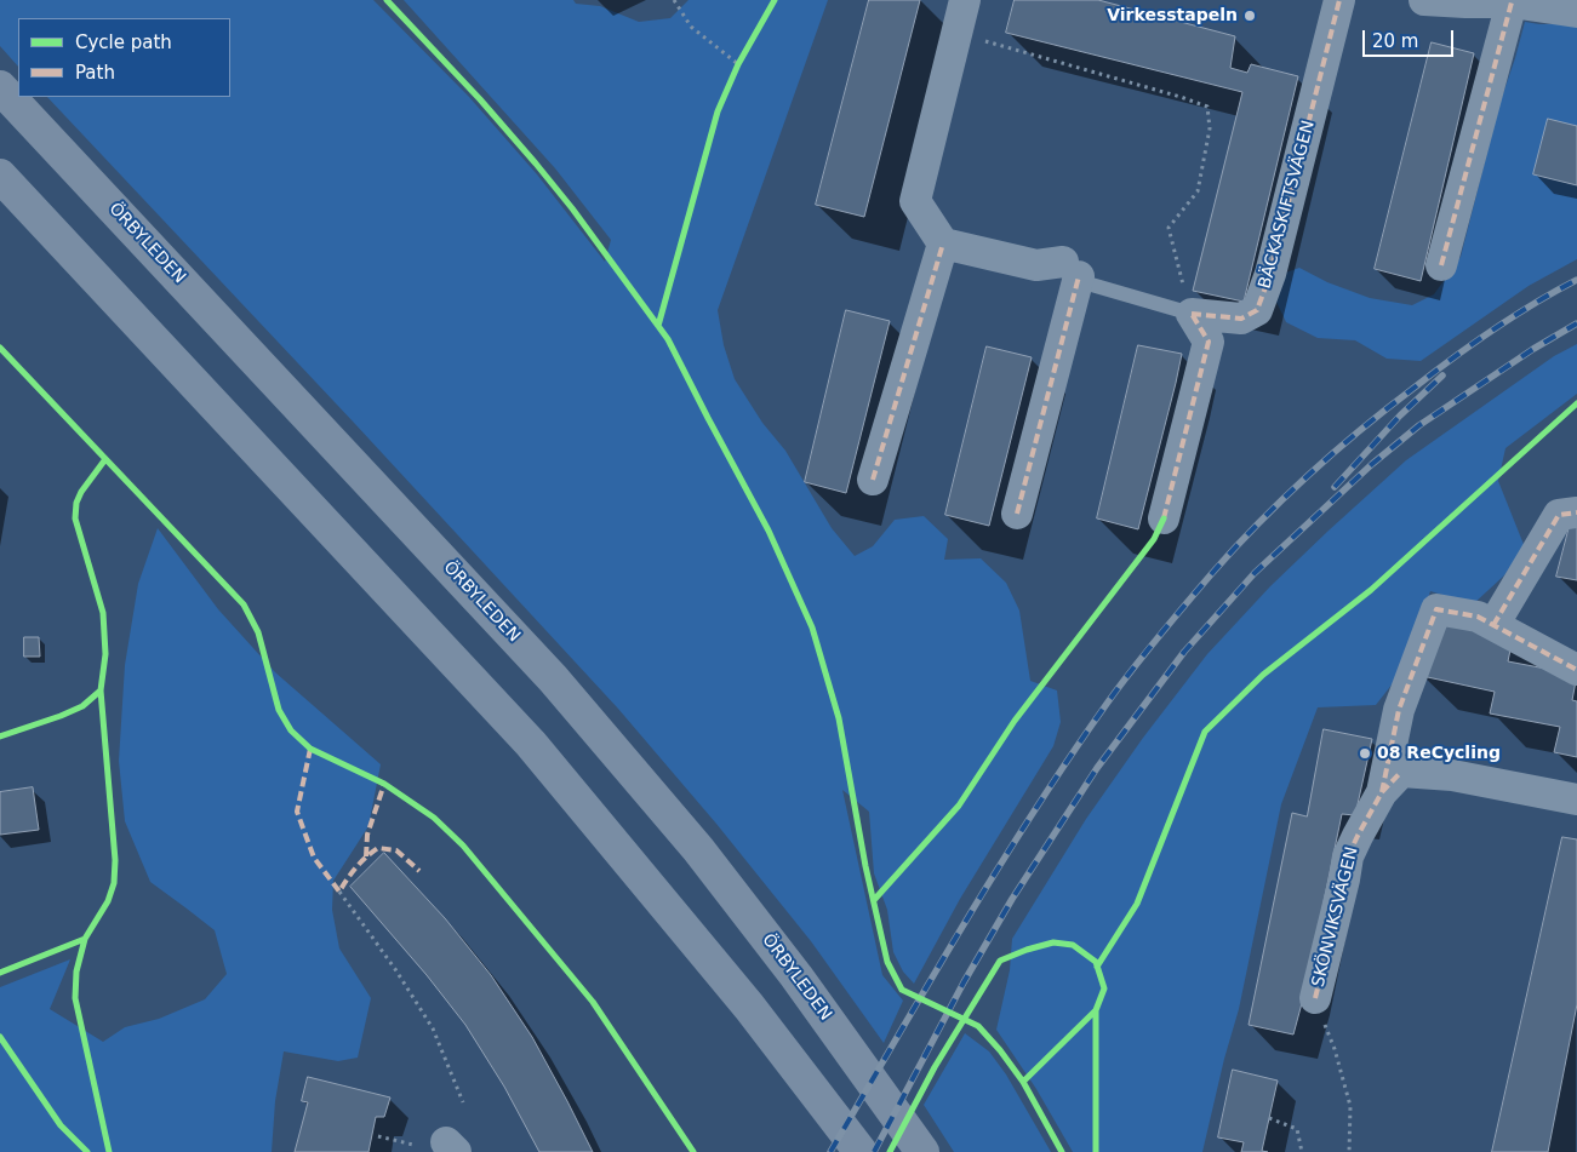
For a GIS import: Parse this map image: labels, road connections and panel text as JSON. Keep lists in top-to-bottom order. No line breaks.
{"streets":{"main road":["ÖRBYLEDEN"],"street":["BÄCKASKIFTSVÄGEN","SKÖNVIKSVÄGEN"]},"places":["Virkesstapeln","08 ReCycling"],"legend":["Cycle path","Path"],"scale_bar":"20 m"}
